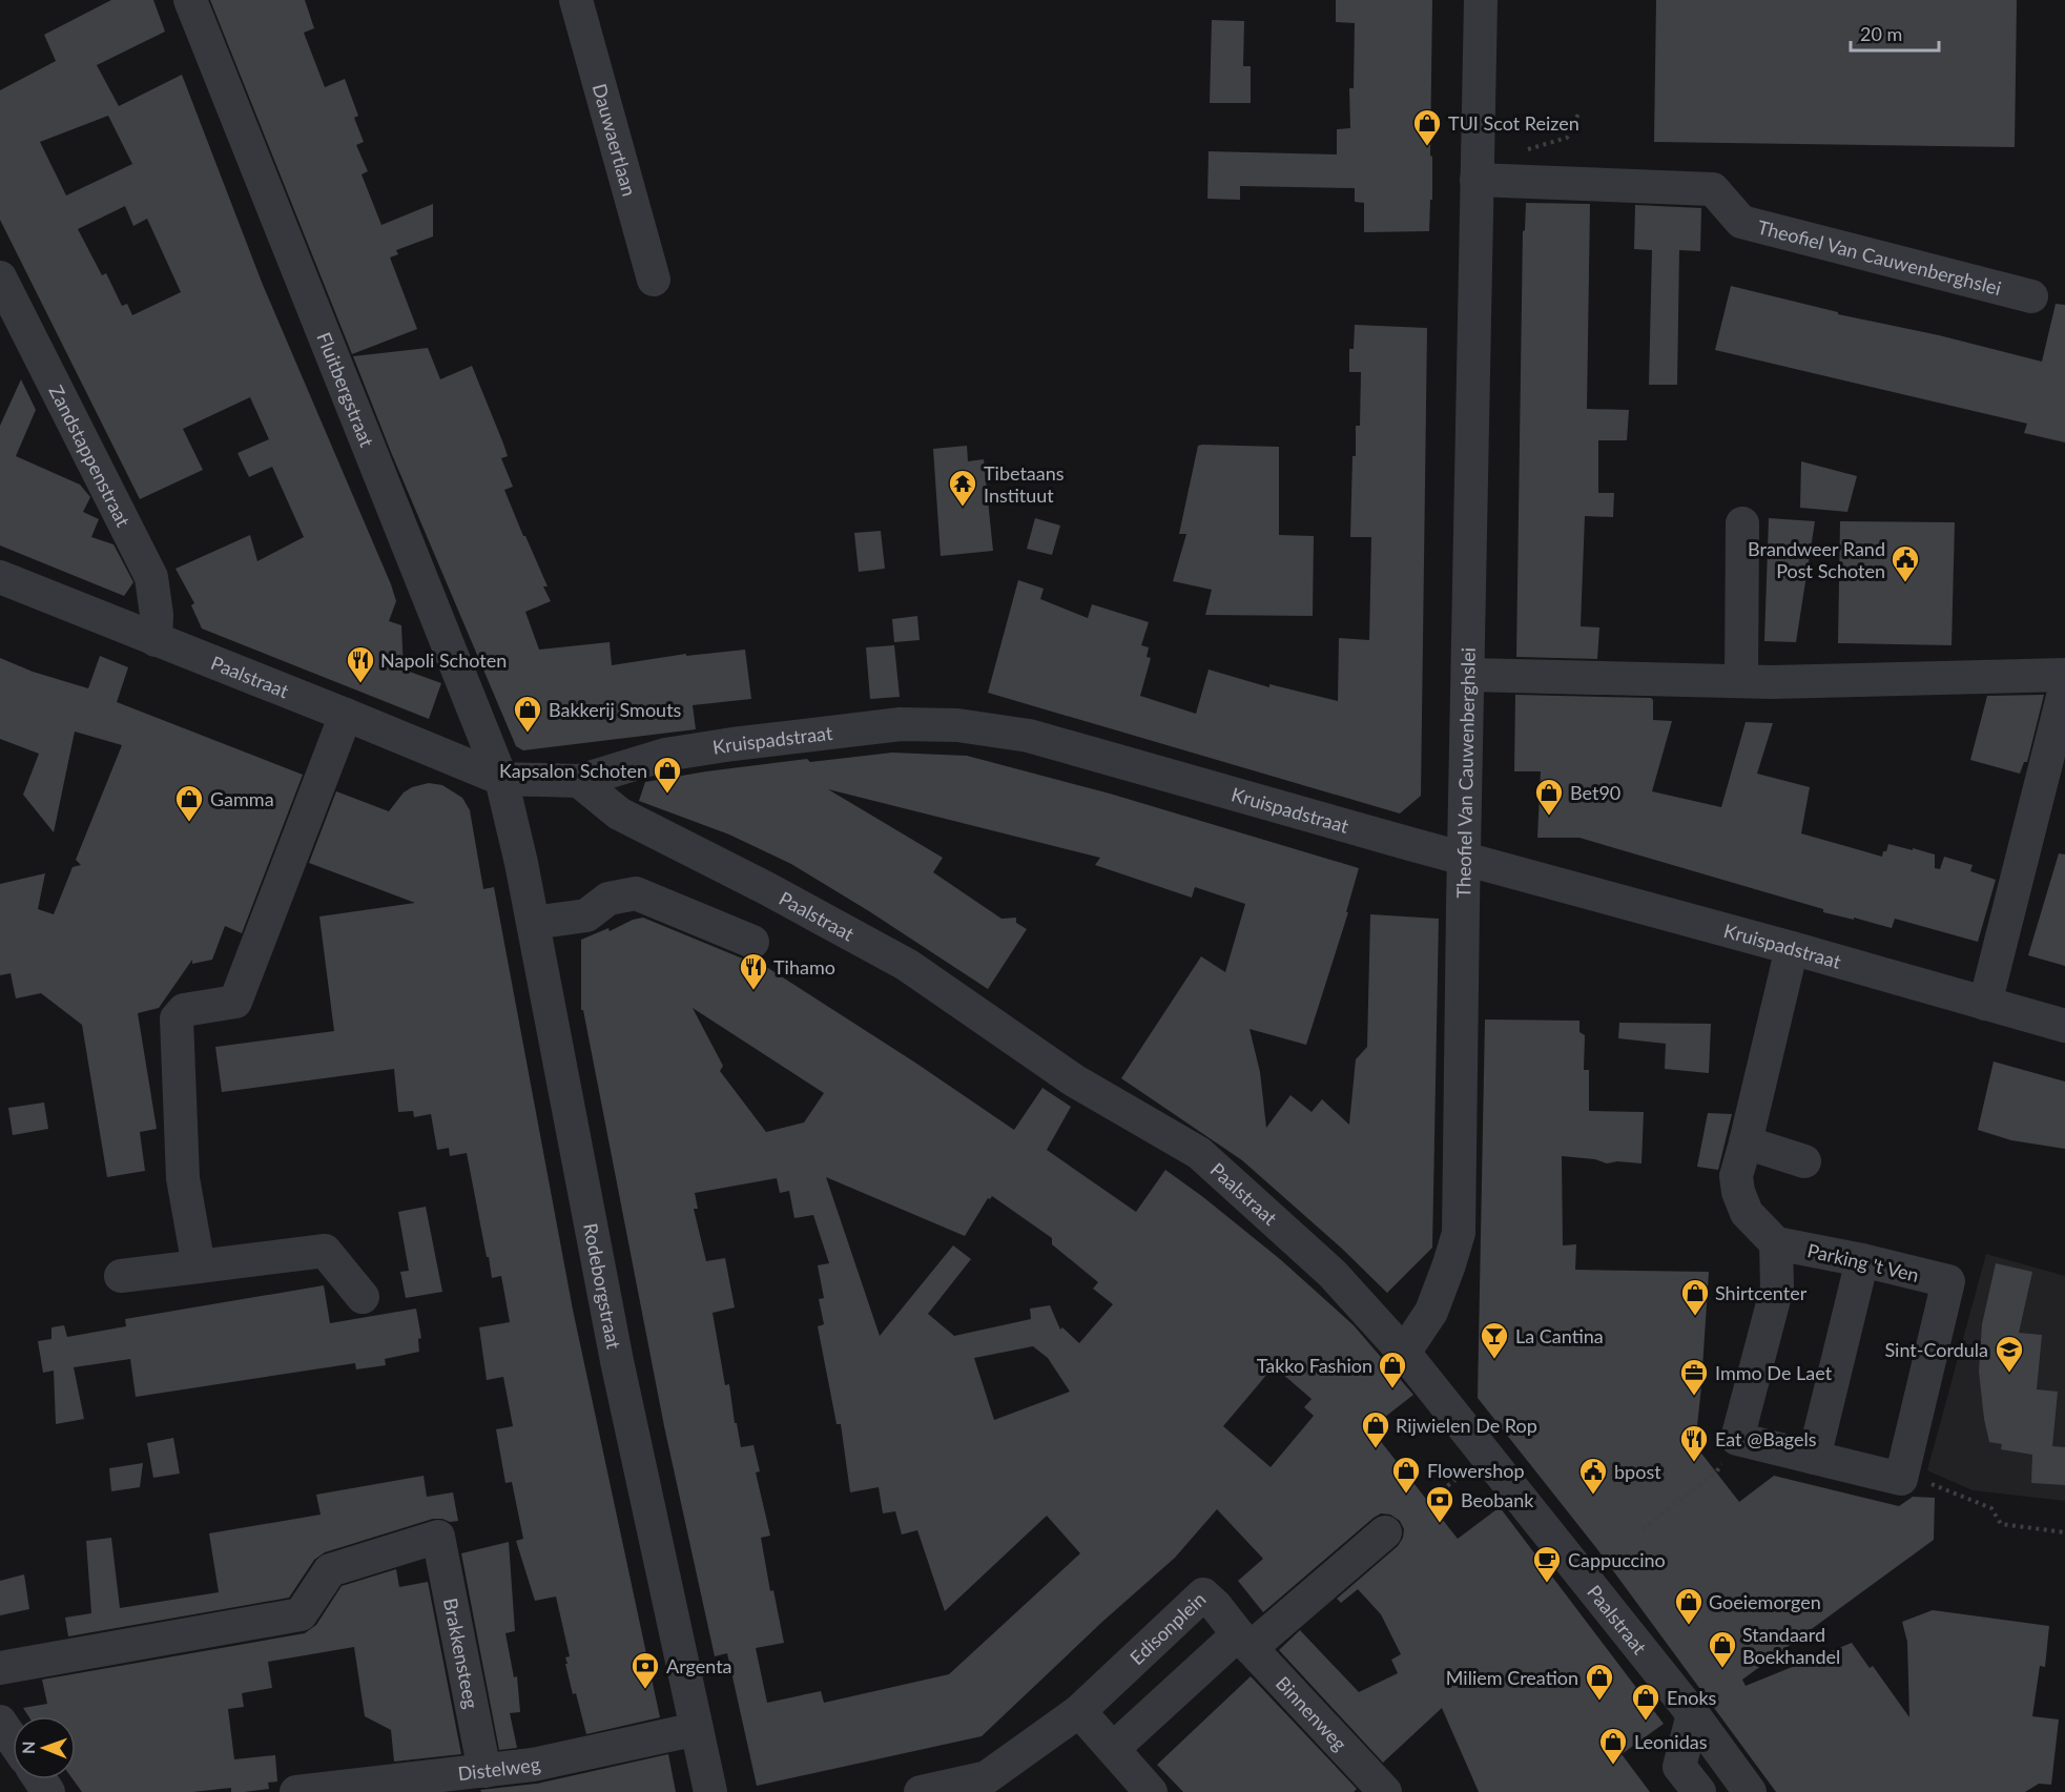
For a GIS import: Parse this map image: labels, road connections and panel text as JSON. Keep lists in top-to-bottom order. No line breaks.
{"streets":{"street":["Dauwaertlaan","Theofiel Van Cauwenberghslei","Fluitbergstraat","Zandstappenstraat","Paalstraat","Kruispadstraat","Parking 't Ven","Rodeborgstraat","Edisonplein","Brakkensteeg","Binnenweg","Distelweg"]},"crossings":[["Theofiel Van Cauwenberghslei","Paalstraat"],["Theofiel Van Cauwenberghslei","Kruispadstraat"],["Fluitbergstraat","Paalstraat"],["Fluitbergstraat","Kruispadstraat"],["Fluitbergstraat","Rodeborgstraat"],["Zandstappenstraat","Paalstraat"],["Paalstraat","Kruispadstraat"],["Paalstraat","Rodeborgstraat"],["Kruispadstraat","Rodeborgstraat"],["Rodeborgstraat","Distelweg"],["Edisonplein","Binnenweg"],["Brakkensteeg","Distelweg"]],"places":{"shop":["TUI Scot Reizen","Bakkerij Smouts","Kapsalon Schoten","Bet90","Gamma","Shirtcenter","Takko Fashion","Rijwielen De Rop","Flowershop","Goeiemorgen","Standaard Boekhandel","Miliem Creation","Enoks","Leonidas"],"temple":["Tibetaans Instituut"],"public building":["Brandweer Rand Post Schoten","bpost"],"restaurant":["Napoli Schoten","Tihamo","Eat @Bagels"],"bar":["La Cantina"],"school or university":["Sint-Cordula"],"office":["Immo De Laet"],"bank":["Beobank","Argenta"],"cafe":["Cappuccino"]},"scale_bar":"20 m","north":"left"}
